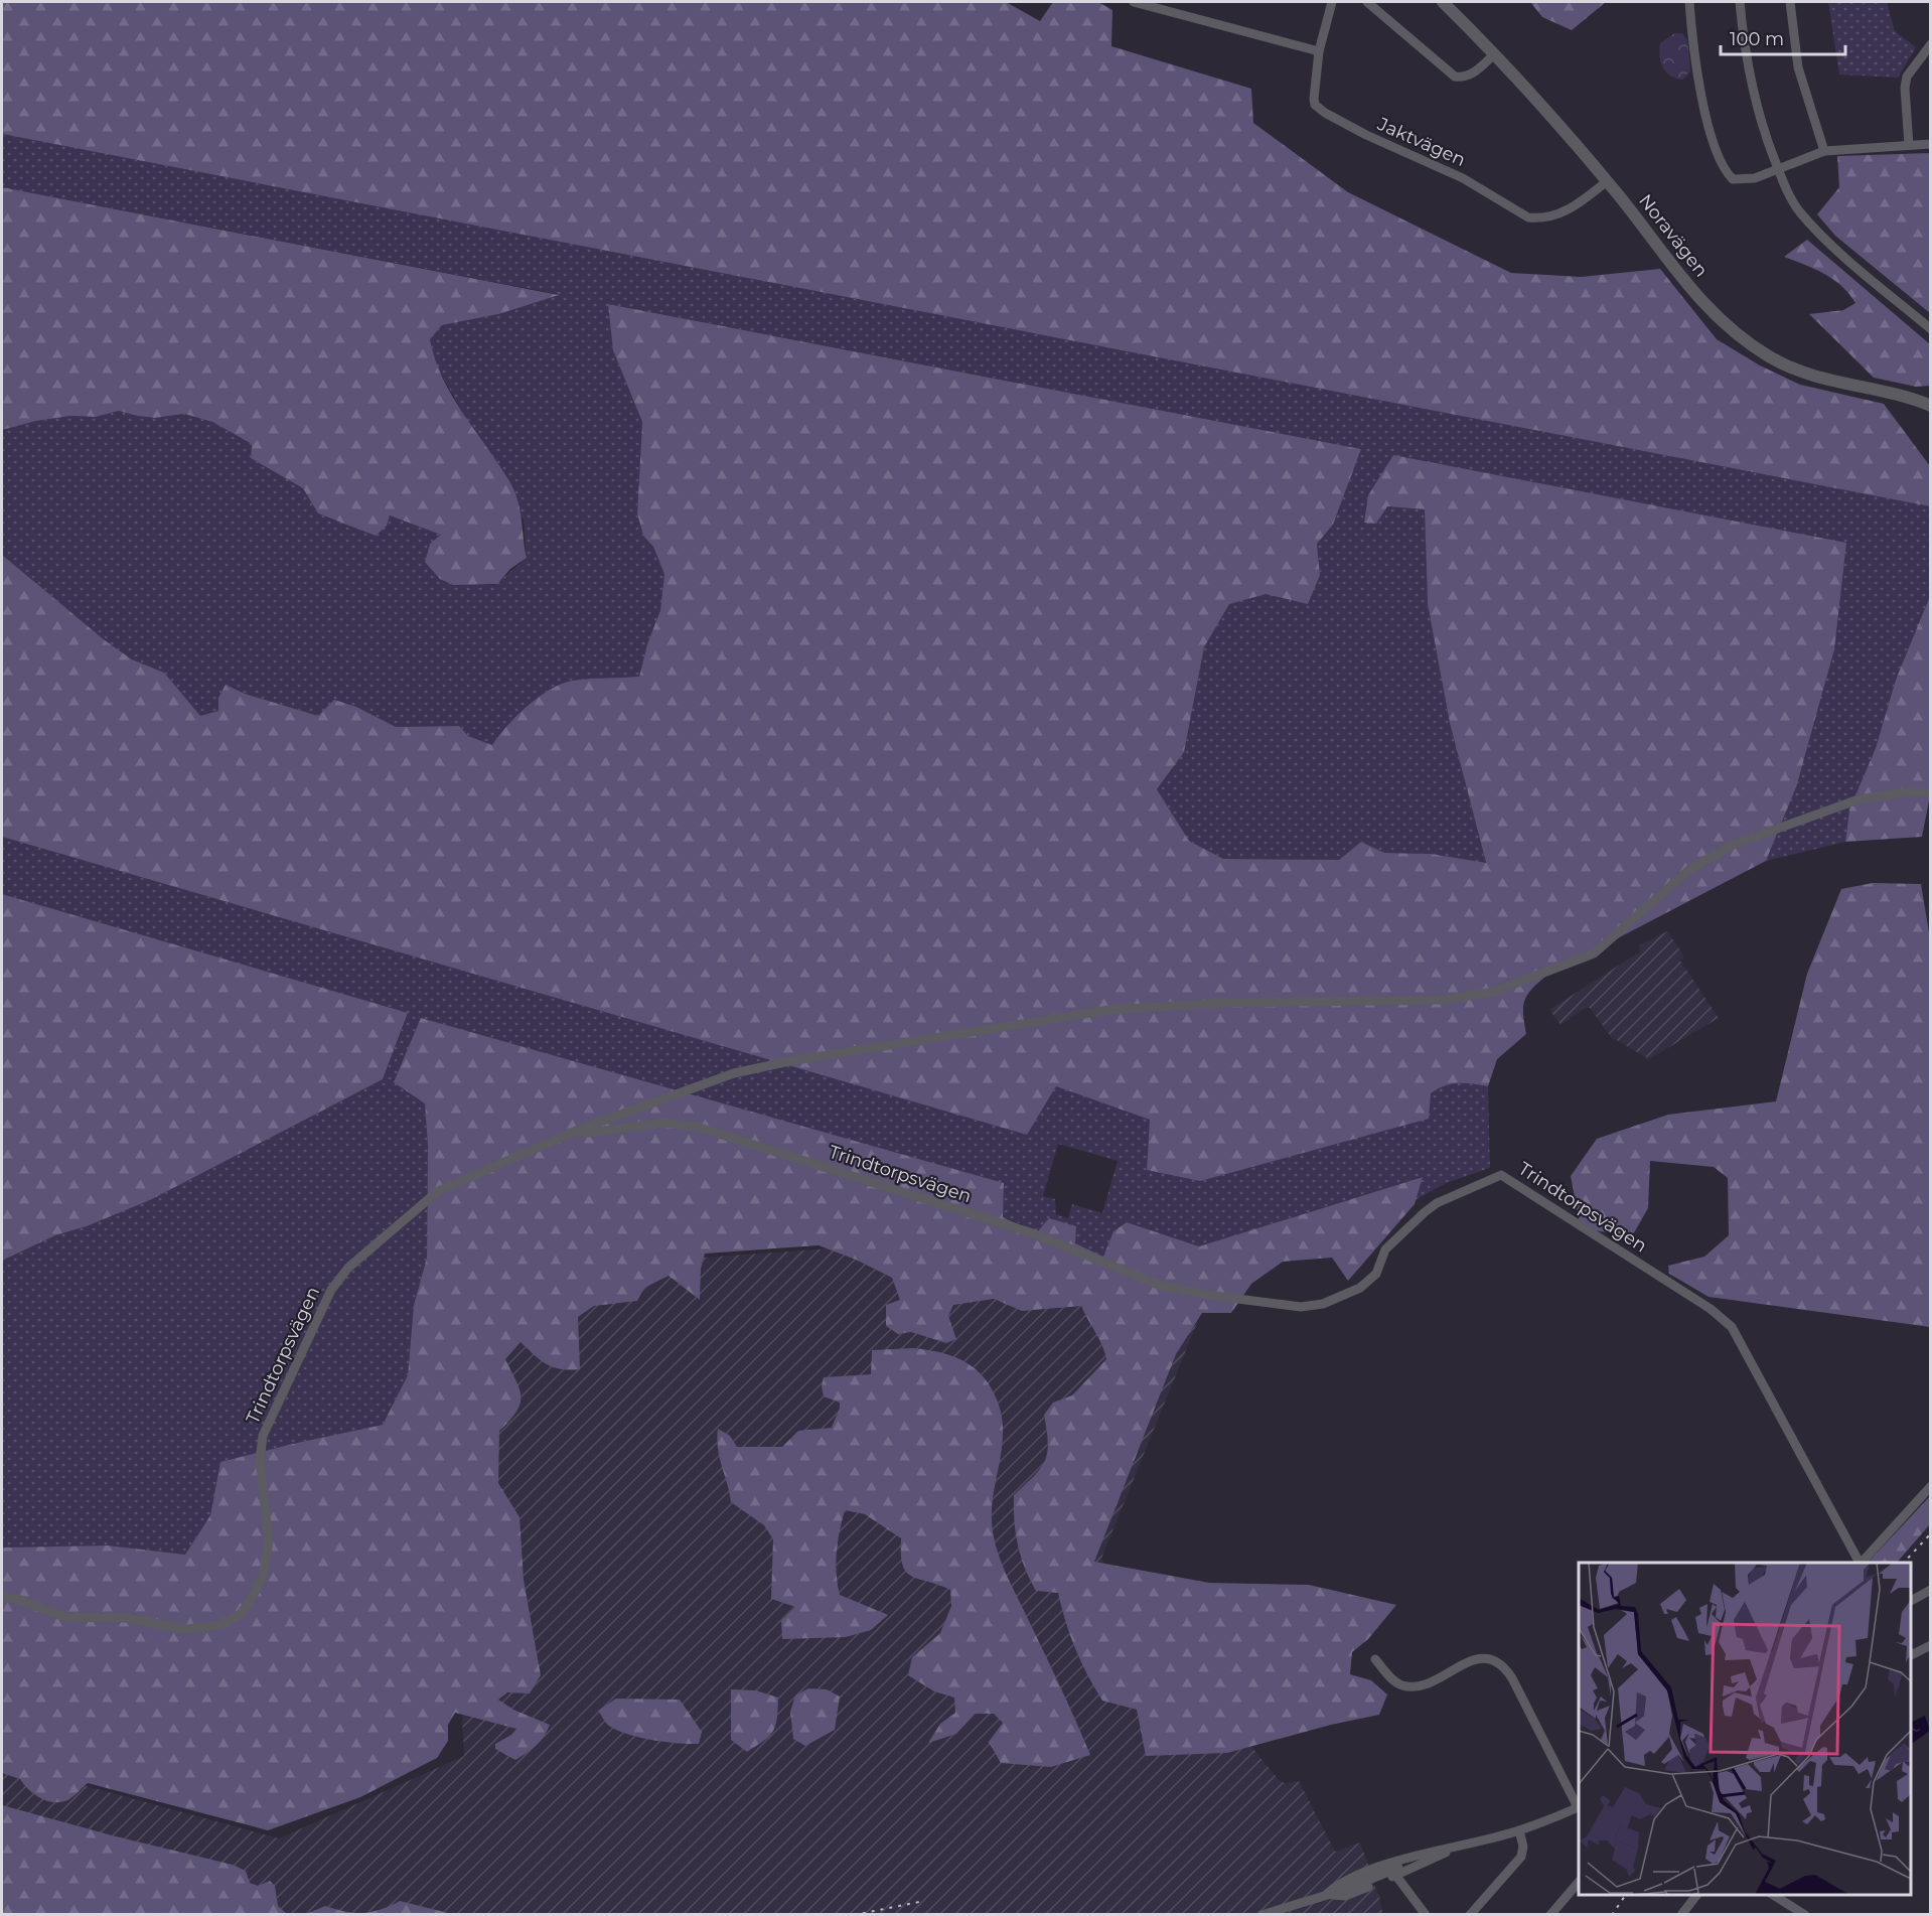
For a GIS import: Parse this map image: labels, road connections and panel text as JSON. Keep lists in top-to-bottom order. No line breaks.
{"streets":{"street":["Jaktvägen","Noravägen","Trindtorpsvägen"]},"crossings":[["Jaktvägen","Noravägen"]],"scale_bar":"100 m"}
